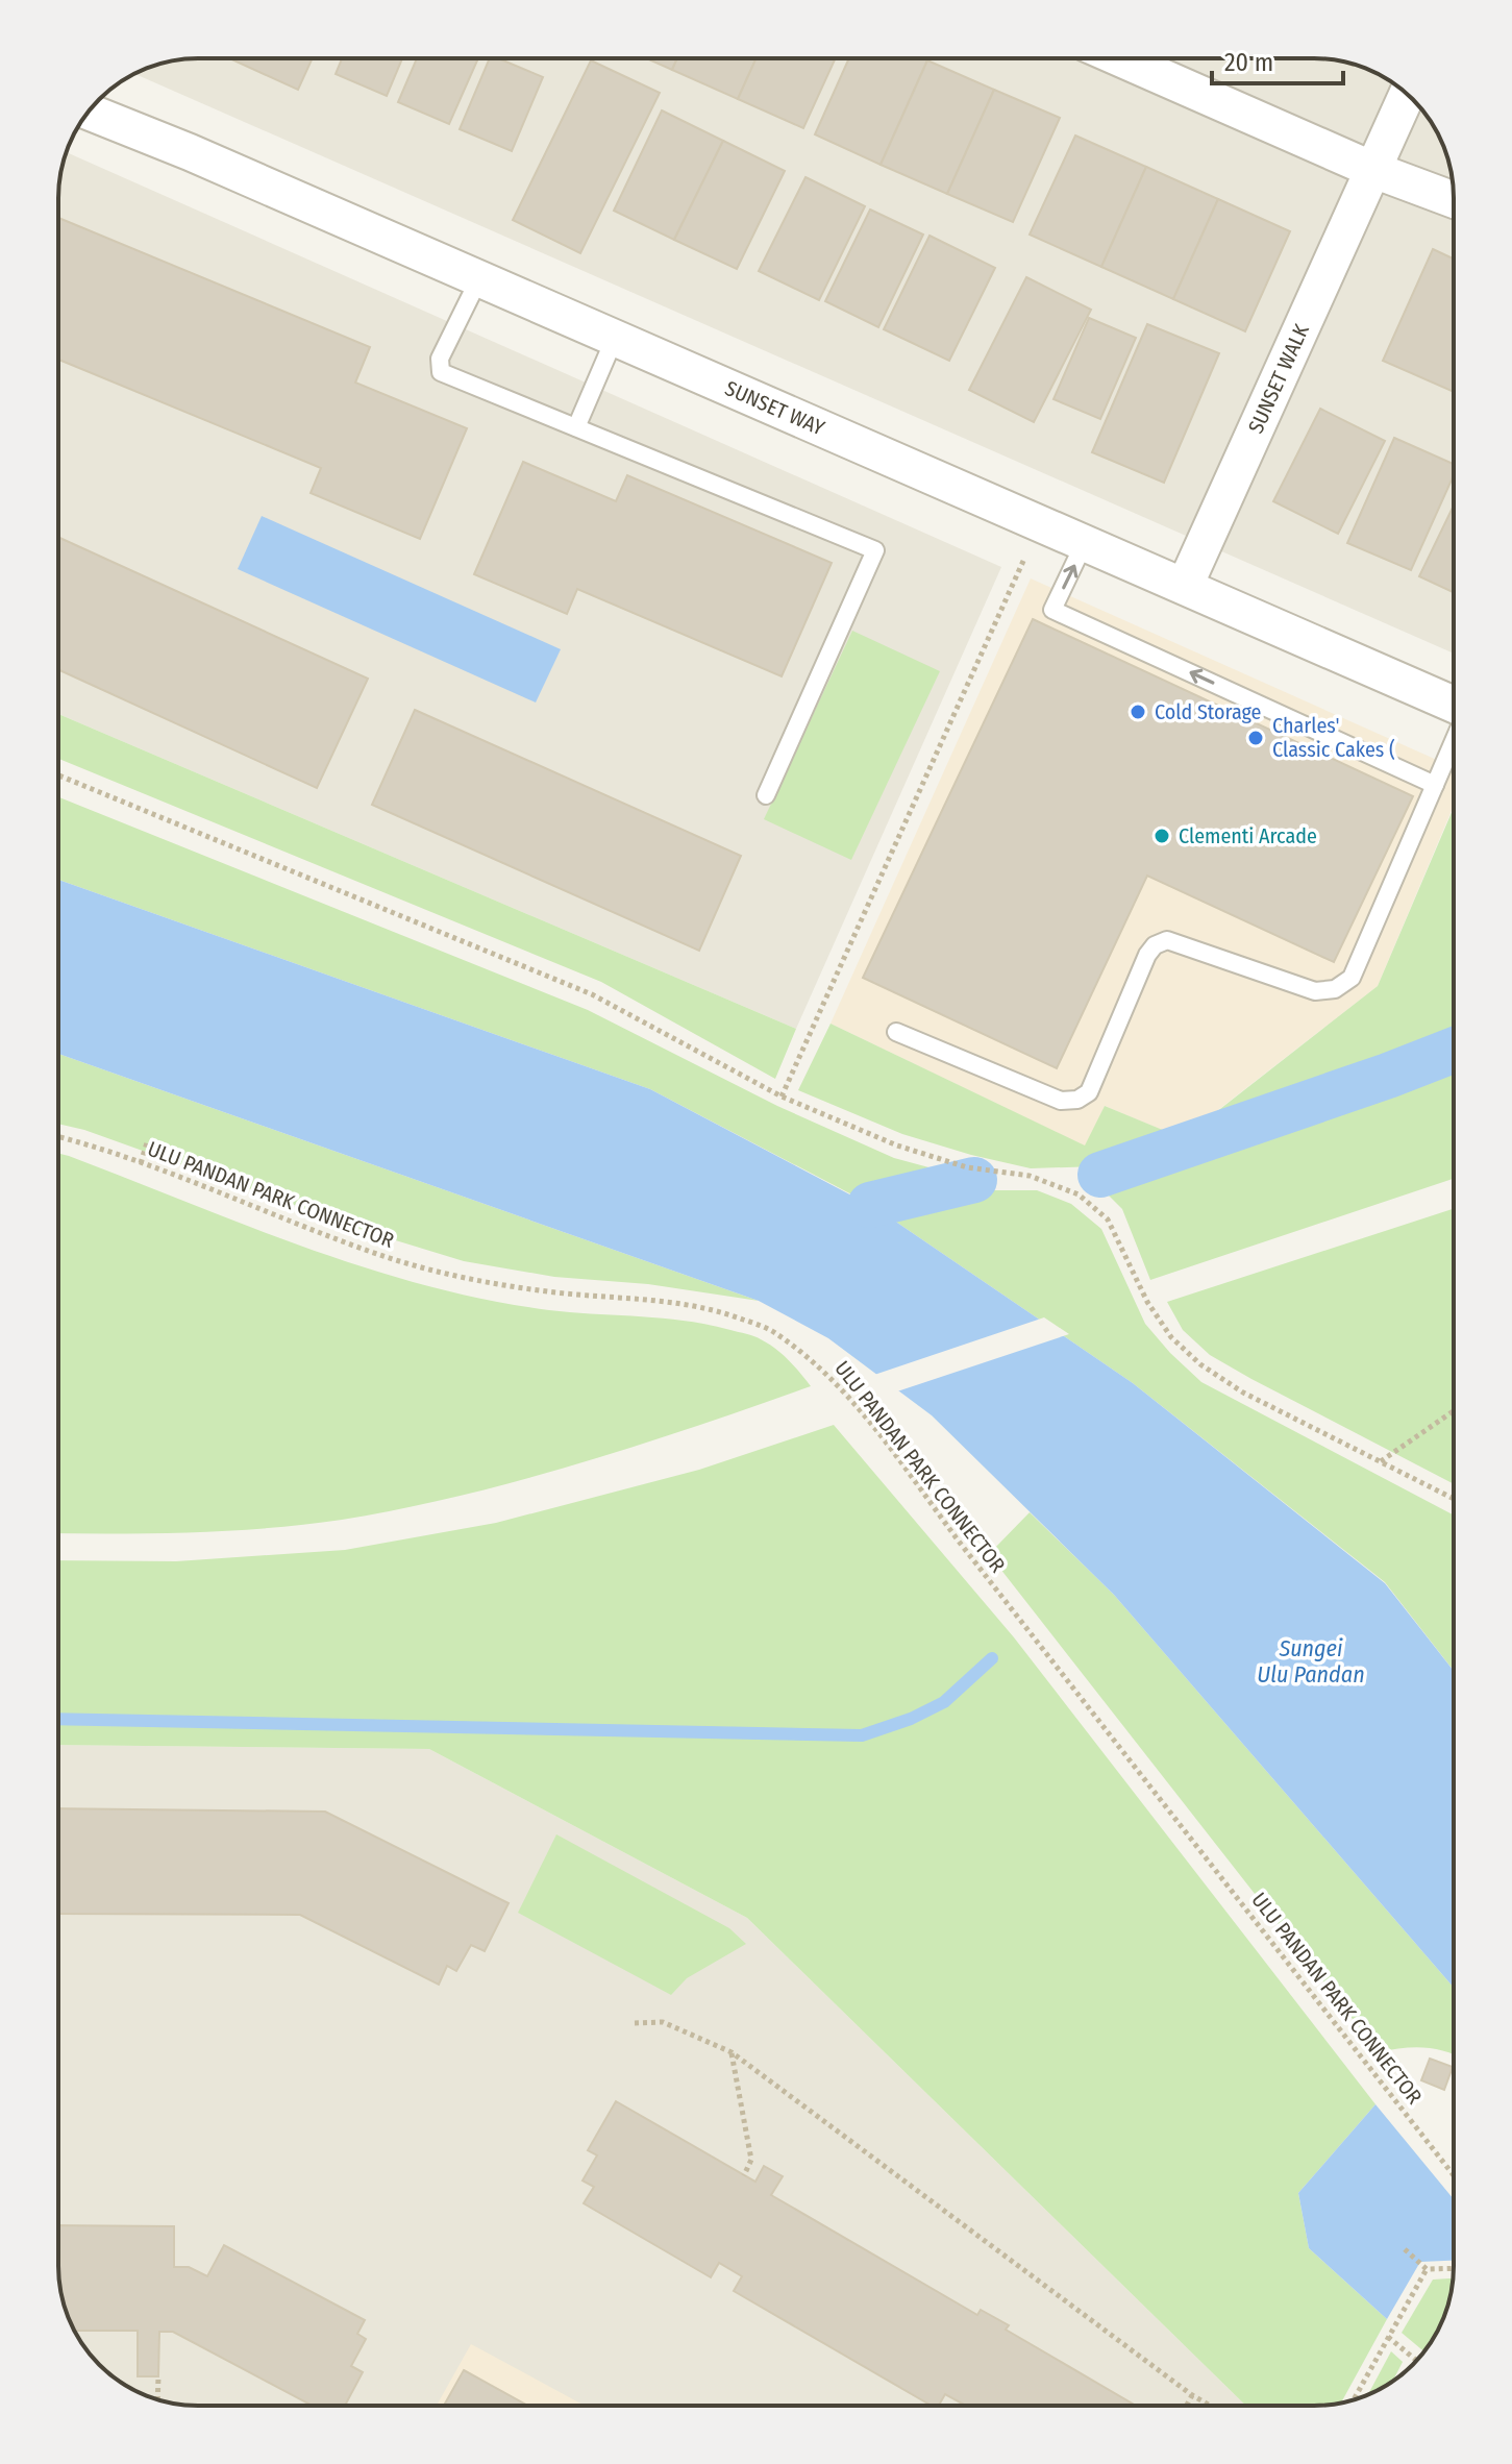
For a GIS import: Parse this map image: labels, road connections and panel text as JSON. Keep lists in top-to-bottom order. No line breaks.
{"streets":{"street":["SUNSET WALK","SUNSET WAY"],"path":["ULU PANDAN PARK CONNECTOR"]},"crossings":[["SUNSET WALK","SUNSET WAY"]],"water":["Sungei Ulu Pandan"],"places":["Cold Storage","Charles' Classic Cakes (","Clementi Arcade"],"scale_bar":"20 m"}
